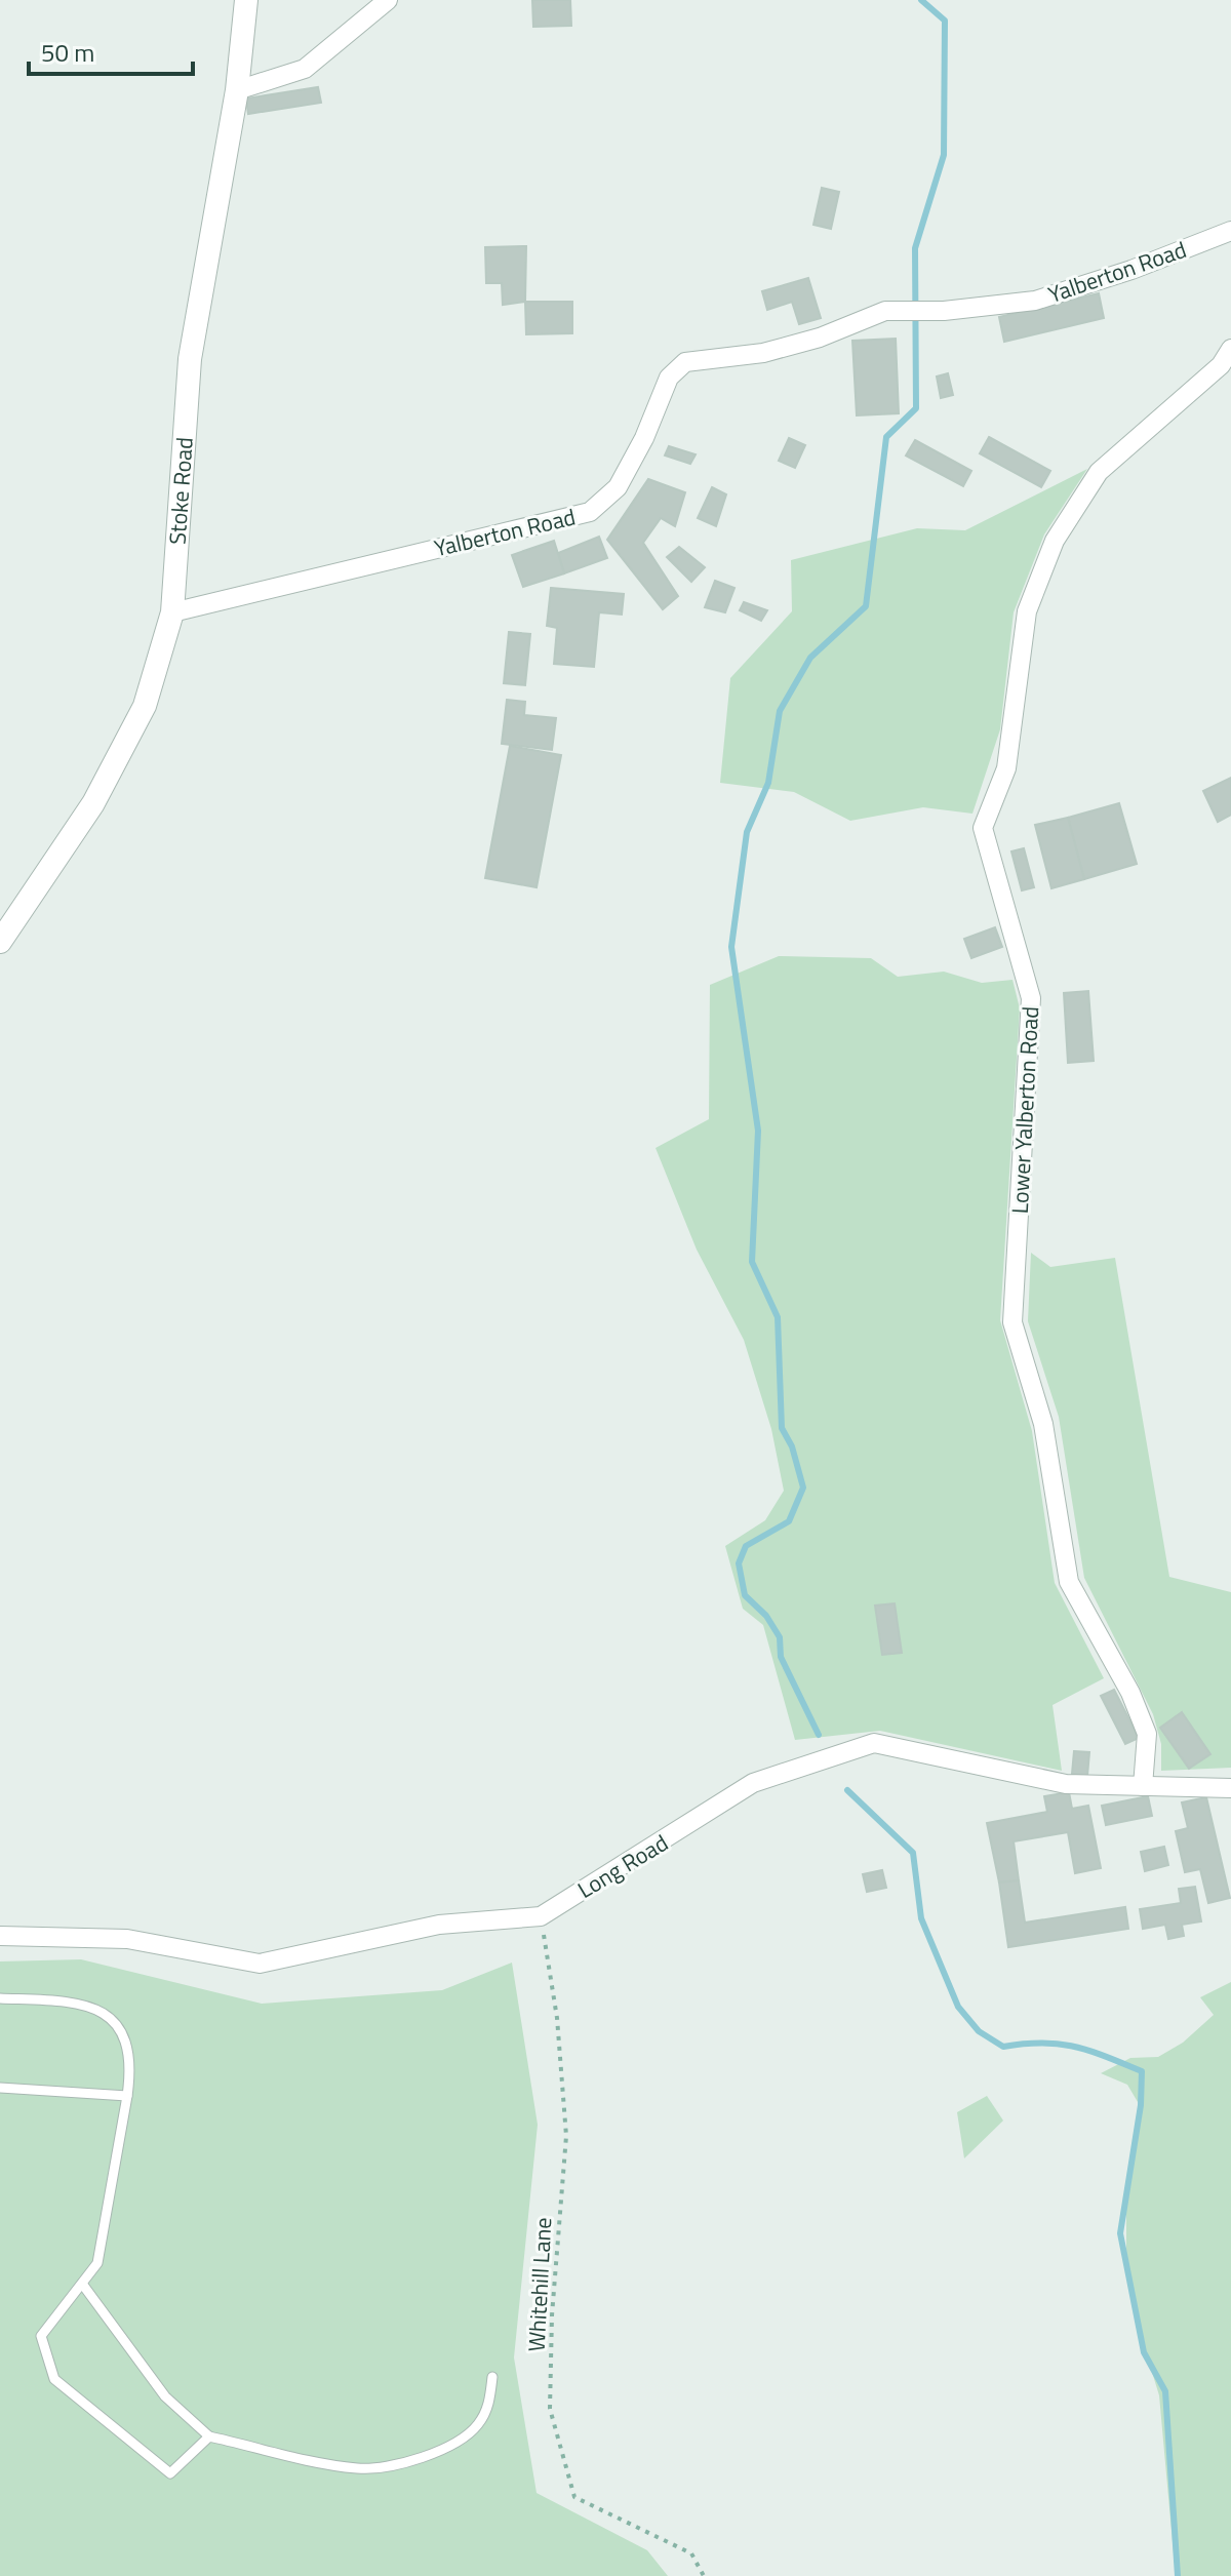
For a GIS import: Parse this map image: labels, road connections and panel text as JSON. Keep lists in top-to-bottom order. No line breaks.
{"streets":{"street":["Yalberton Road","Stoke Road","Lower Yalberton Road","Long Road"],"path":["Whitehill Lane"]},"crossings":[["Yalberton Road","Stoke Road"],["Lower Yalberton Road","Long Road"],["Long Road","Whitehill Lane"]],"scale_bar":"50 m"}
